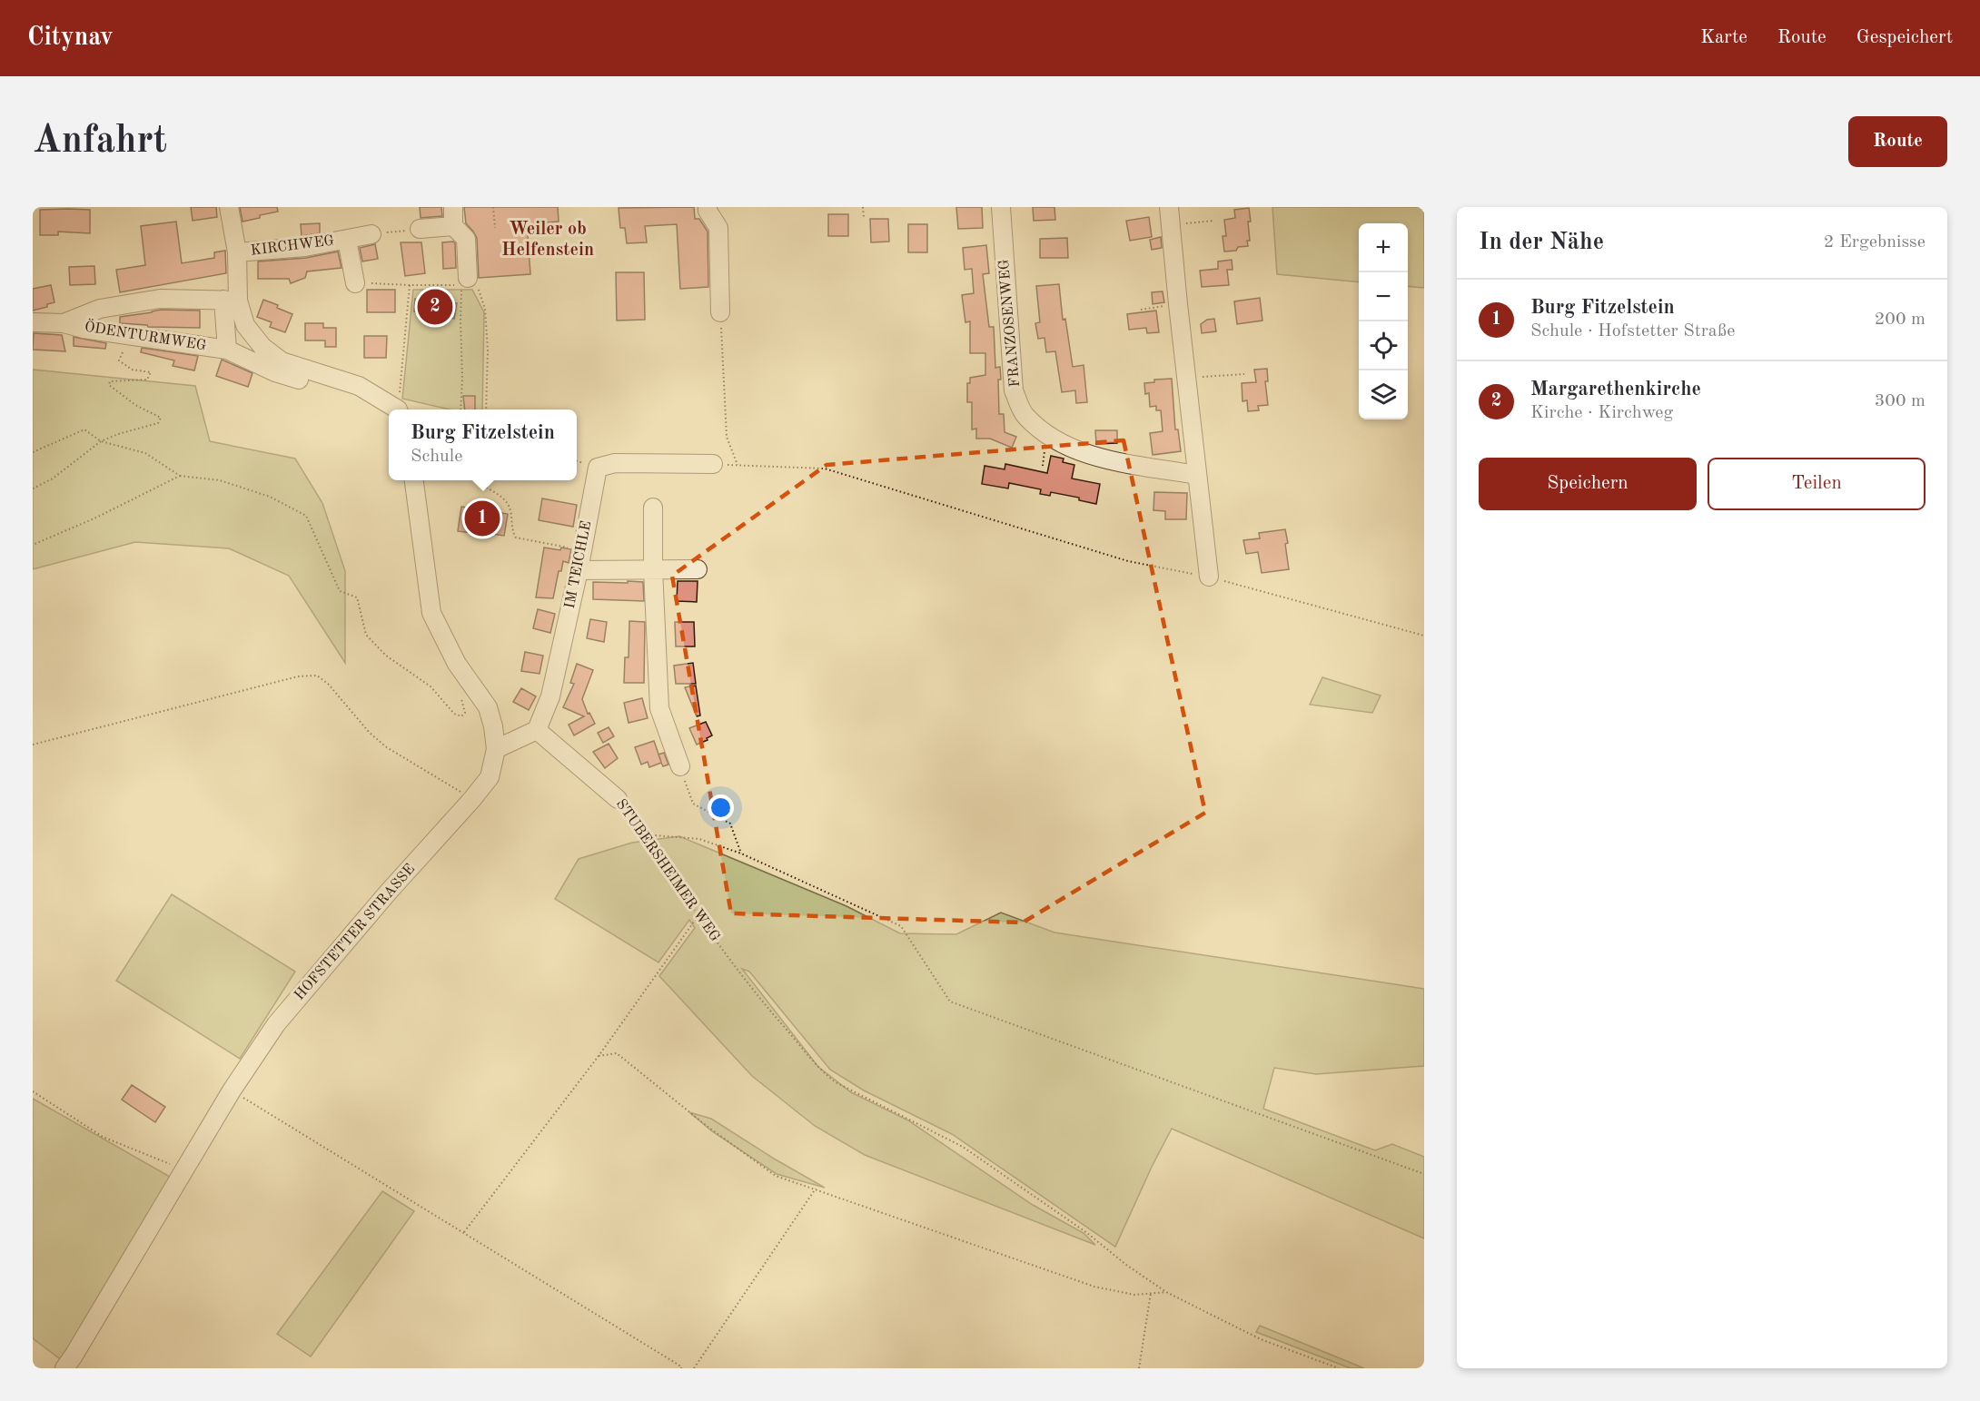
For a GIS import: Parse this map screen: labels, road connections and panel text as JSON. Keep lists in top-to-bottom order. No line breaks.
{"streets":{"street":["KIRCHWEG","FRANZOSENWEG","ÖDENTURMWEG","IM TEICHLE","STUBERSHEIMER WEG","HOFSTETTER STRASSE"]},"crossings":[["KIRCHWEG","ÖDENTURMWEG"],["IM TEICHLE","STUBERSHEIMER WEG"]],"districts":["Weiler ob Helfenstein"],"page":{"header":"Citynav","nav":["Karte","Route","Gespeichert"],"buttons":["Route",["Speichern","Teilen"]],"title":"Anfahrt","heading":["In der Nähe","2 Ergebnisse"],"map_buttons":["+","−"],"list":[{"mark":"1","name":"Burg Fitzelstein","note":"Schule · Hofstetter Straße","value":"200 m"},{"mark":"2","name":"Margarethenkirche","note":"Kirche · Kirchweg","value":"300 m"}],"pins":["2","1"],"popup":["Burg Fitzelstein","Schule"]}}
